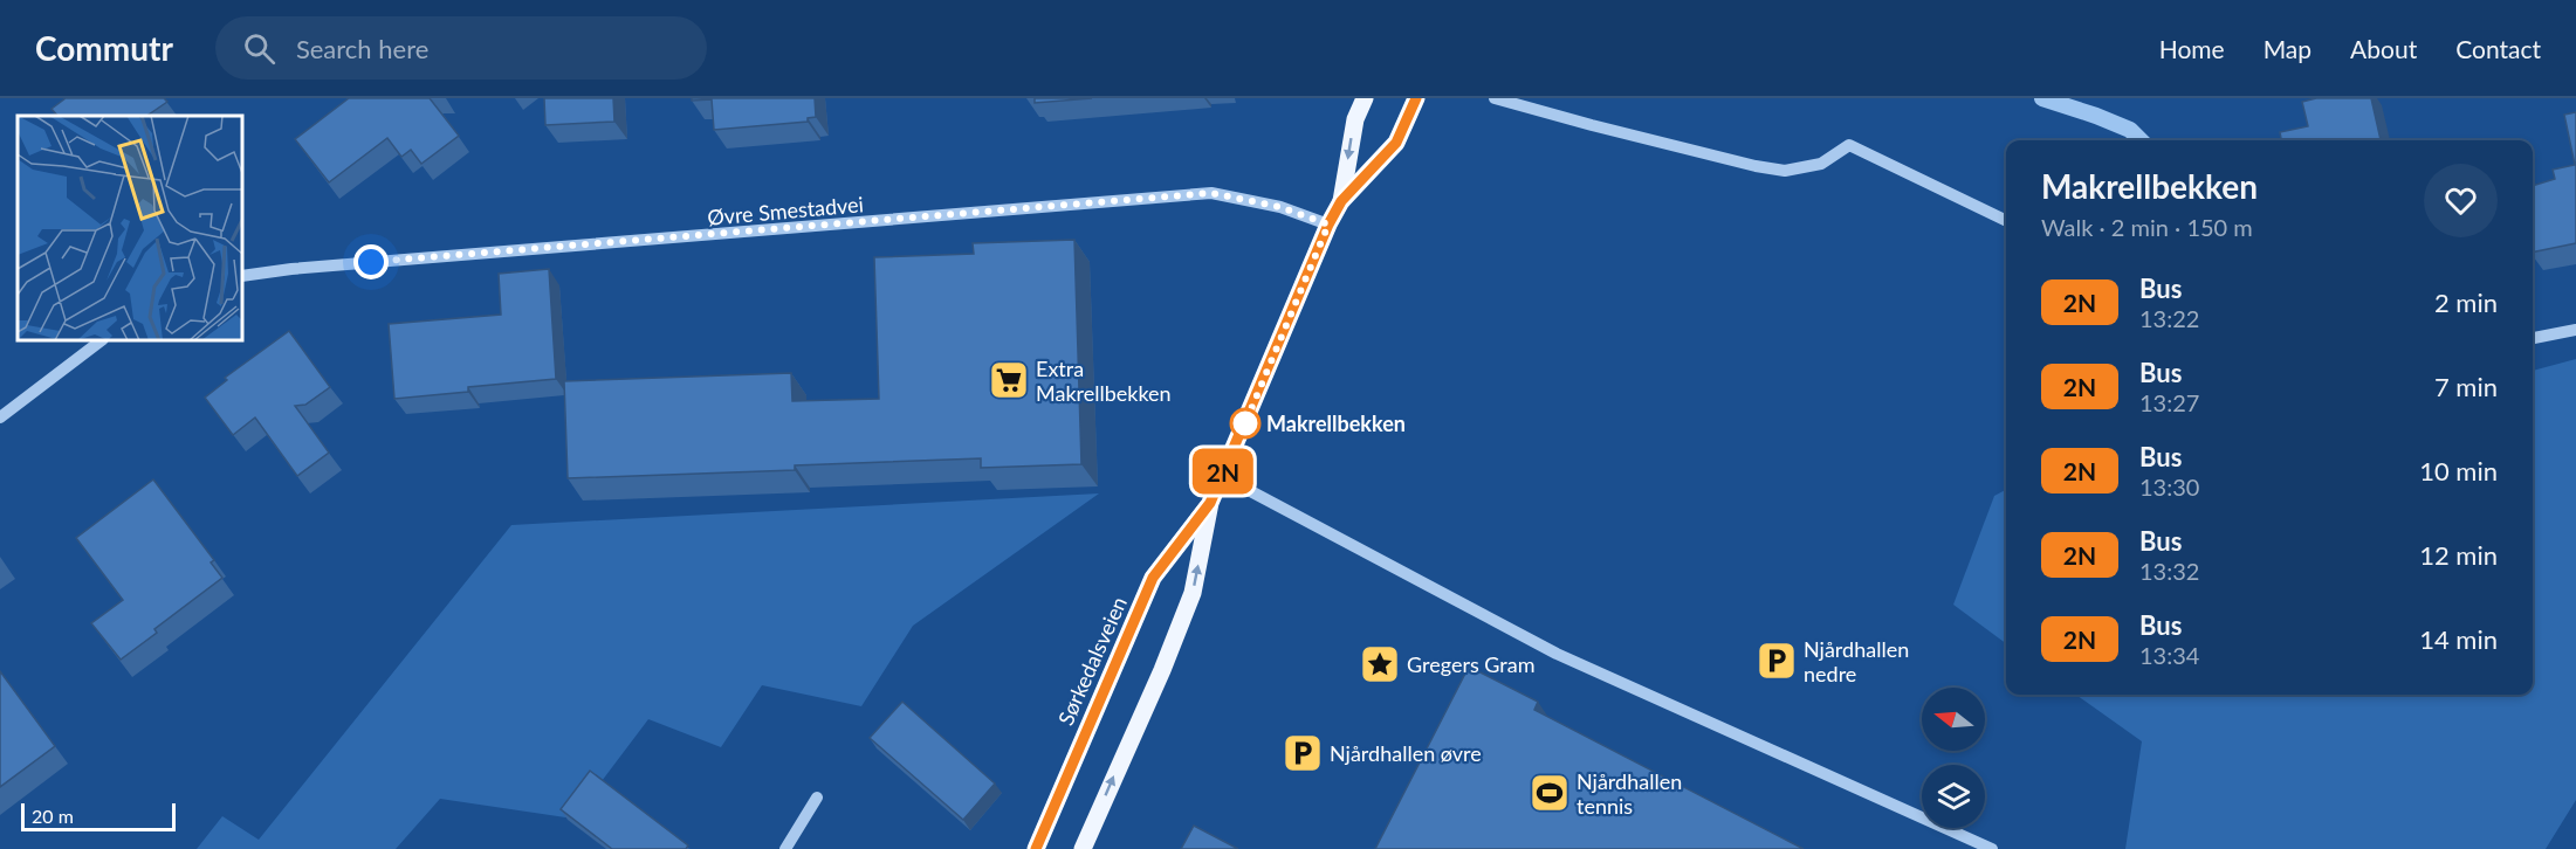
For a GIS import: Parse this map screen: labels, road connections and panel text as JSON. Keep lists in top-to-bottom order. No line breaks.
{"streets":{"main road":["Sørkedalsveien"],"street":["Øvre Smestadvei"]},"crossings":[["Øvre Smestadvei","Sørkedalsveien"]],"places":{"supermarket":["Extra Makrellbekken"],"other":["Makrellbekken"],"parking":["Njårdhallen nedre","Njårdhallen øvre"],"place":["Gregers Gram"],"sports":["Njårdhallen tennis"]},"lines":["bus line 2N"],"scale_bar":"20 m","north":"left","page":{"header":"Commutr","search":"Search here","nav":["Home","Map","About","Contact"],"on_map":"2N","heading":["Makrellbekken","Walk · 2 min · 150 m"],"list":[{"mark":"2N","name":"Bus","note":"13:22","value":"2 min"},{"mark":"2N","name":"Bus","note":"13:27","value":"7 min"},{"mark":"2N","name":"Bus","note":"13:30","value":"10 min"},{"mark":"2N","name":"Bus","note":"13:32","value":"12 min"},{"mark":"2N","name":"Bus","note":"13:34","value":"14 min"}],"scale":"20 m"}}
